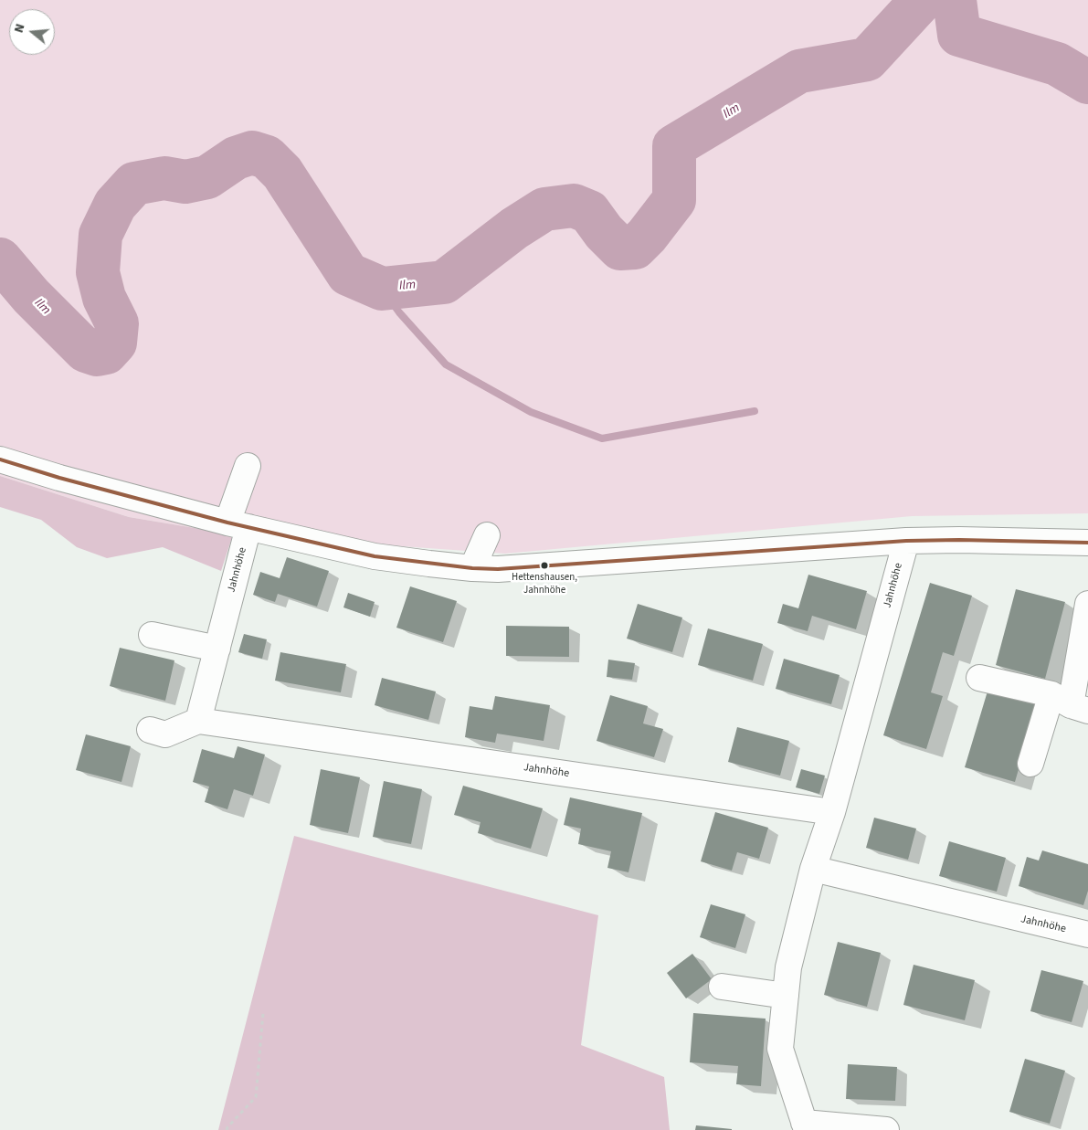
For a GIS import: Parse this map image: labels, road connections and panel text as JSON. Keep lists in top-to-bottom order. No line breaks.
{"streets":{"street":["Jahnhöhe"]},"water":["Ilm"],"places":["Hettenshausen, Jahnhöhe"],"north":"left"}
